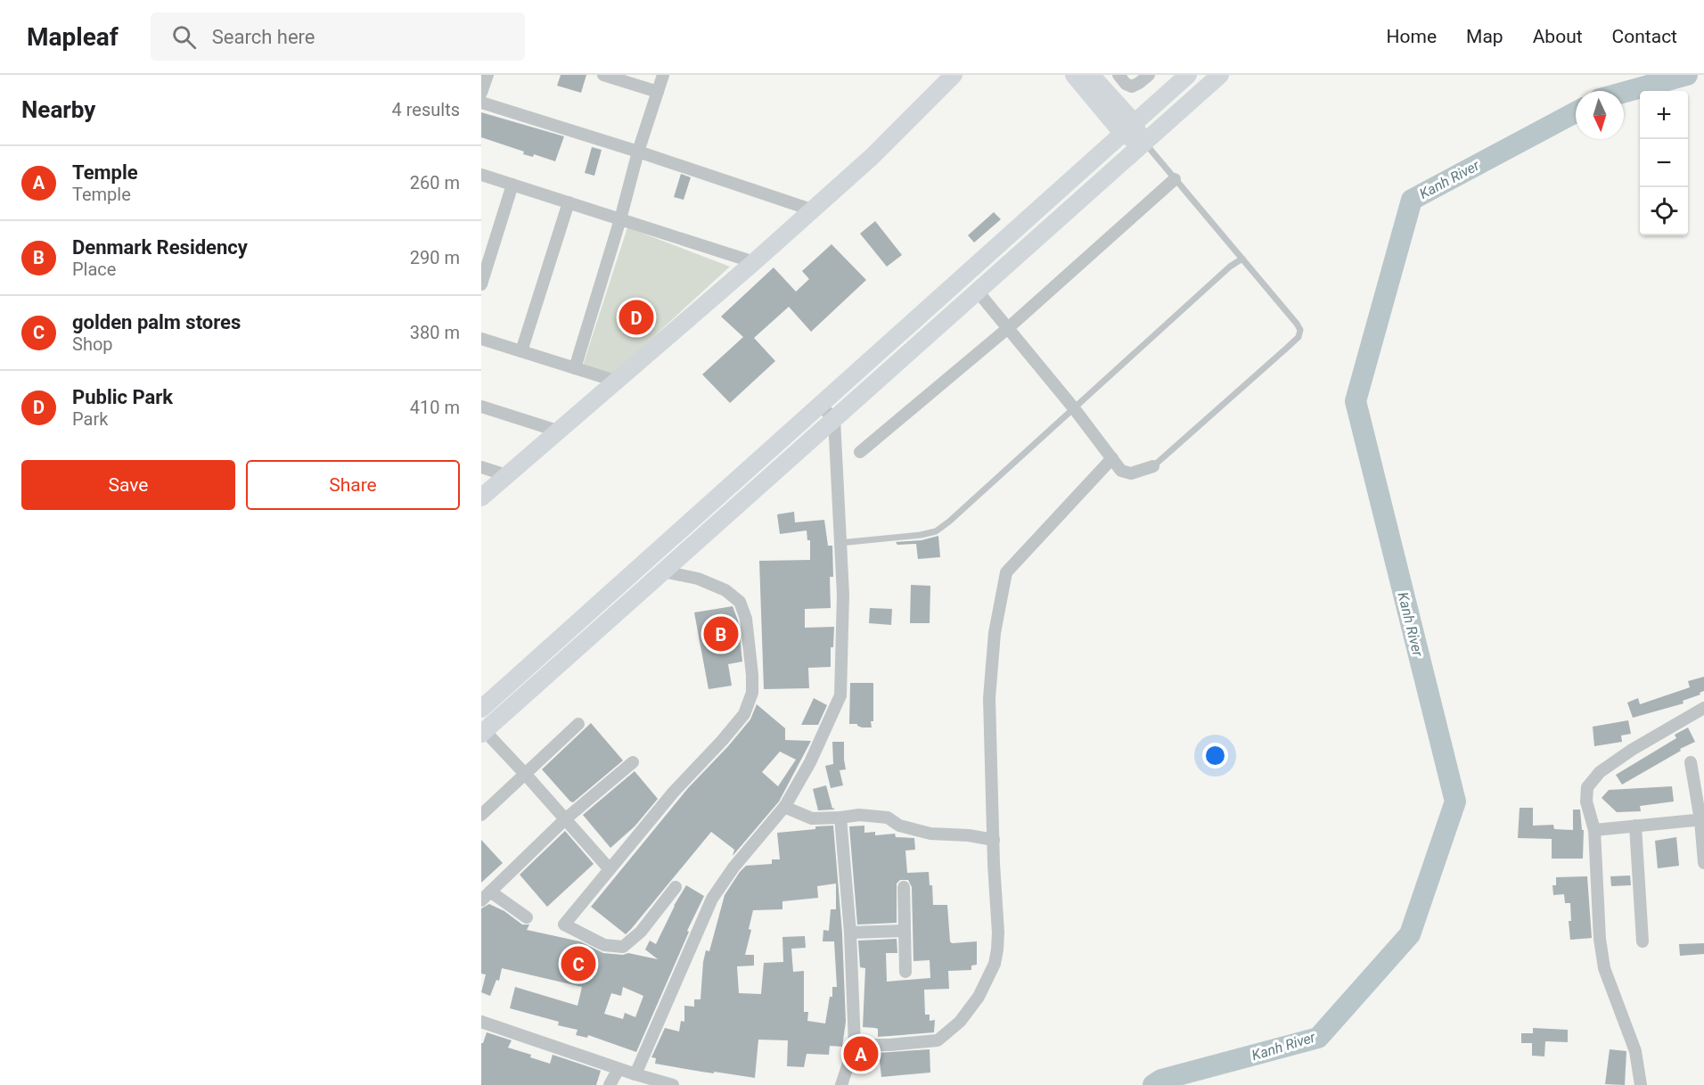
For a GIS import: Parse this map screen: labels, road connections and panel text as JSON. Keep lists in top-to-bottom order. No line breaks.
{"water":["Kanh River"],"north":"bottom","page":{"header":"Mapleaf","search":"Search here","nav":["Home","Map","About","Contact"],"heading":["Nearby","4 results"],"map_buttons":["+","−"],"list":[{"mark":"A","name":"Temple","note":"Temple","value":"260 m"},{"mark":"B","name":"Denmark Residency","note":"Place","value":"290 m"},{"mark":"C","name":"golden palm stores","note":"Shop","value":"380 m"},{"mark":"D","name":"Public Park","note":"Park","value":"410 m"}],"pins":["D","B","C","A"],"buttons":["Save","Share"]}}
